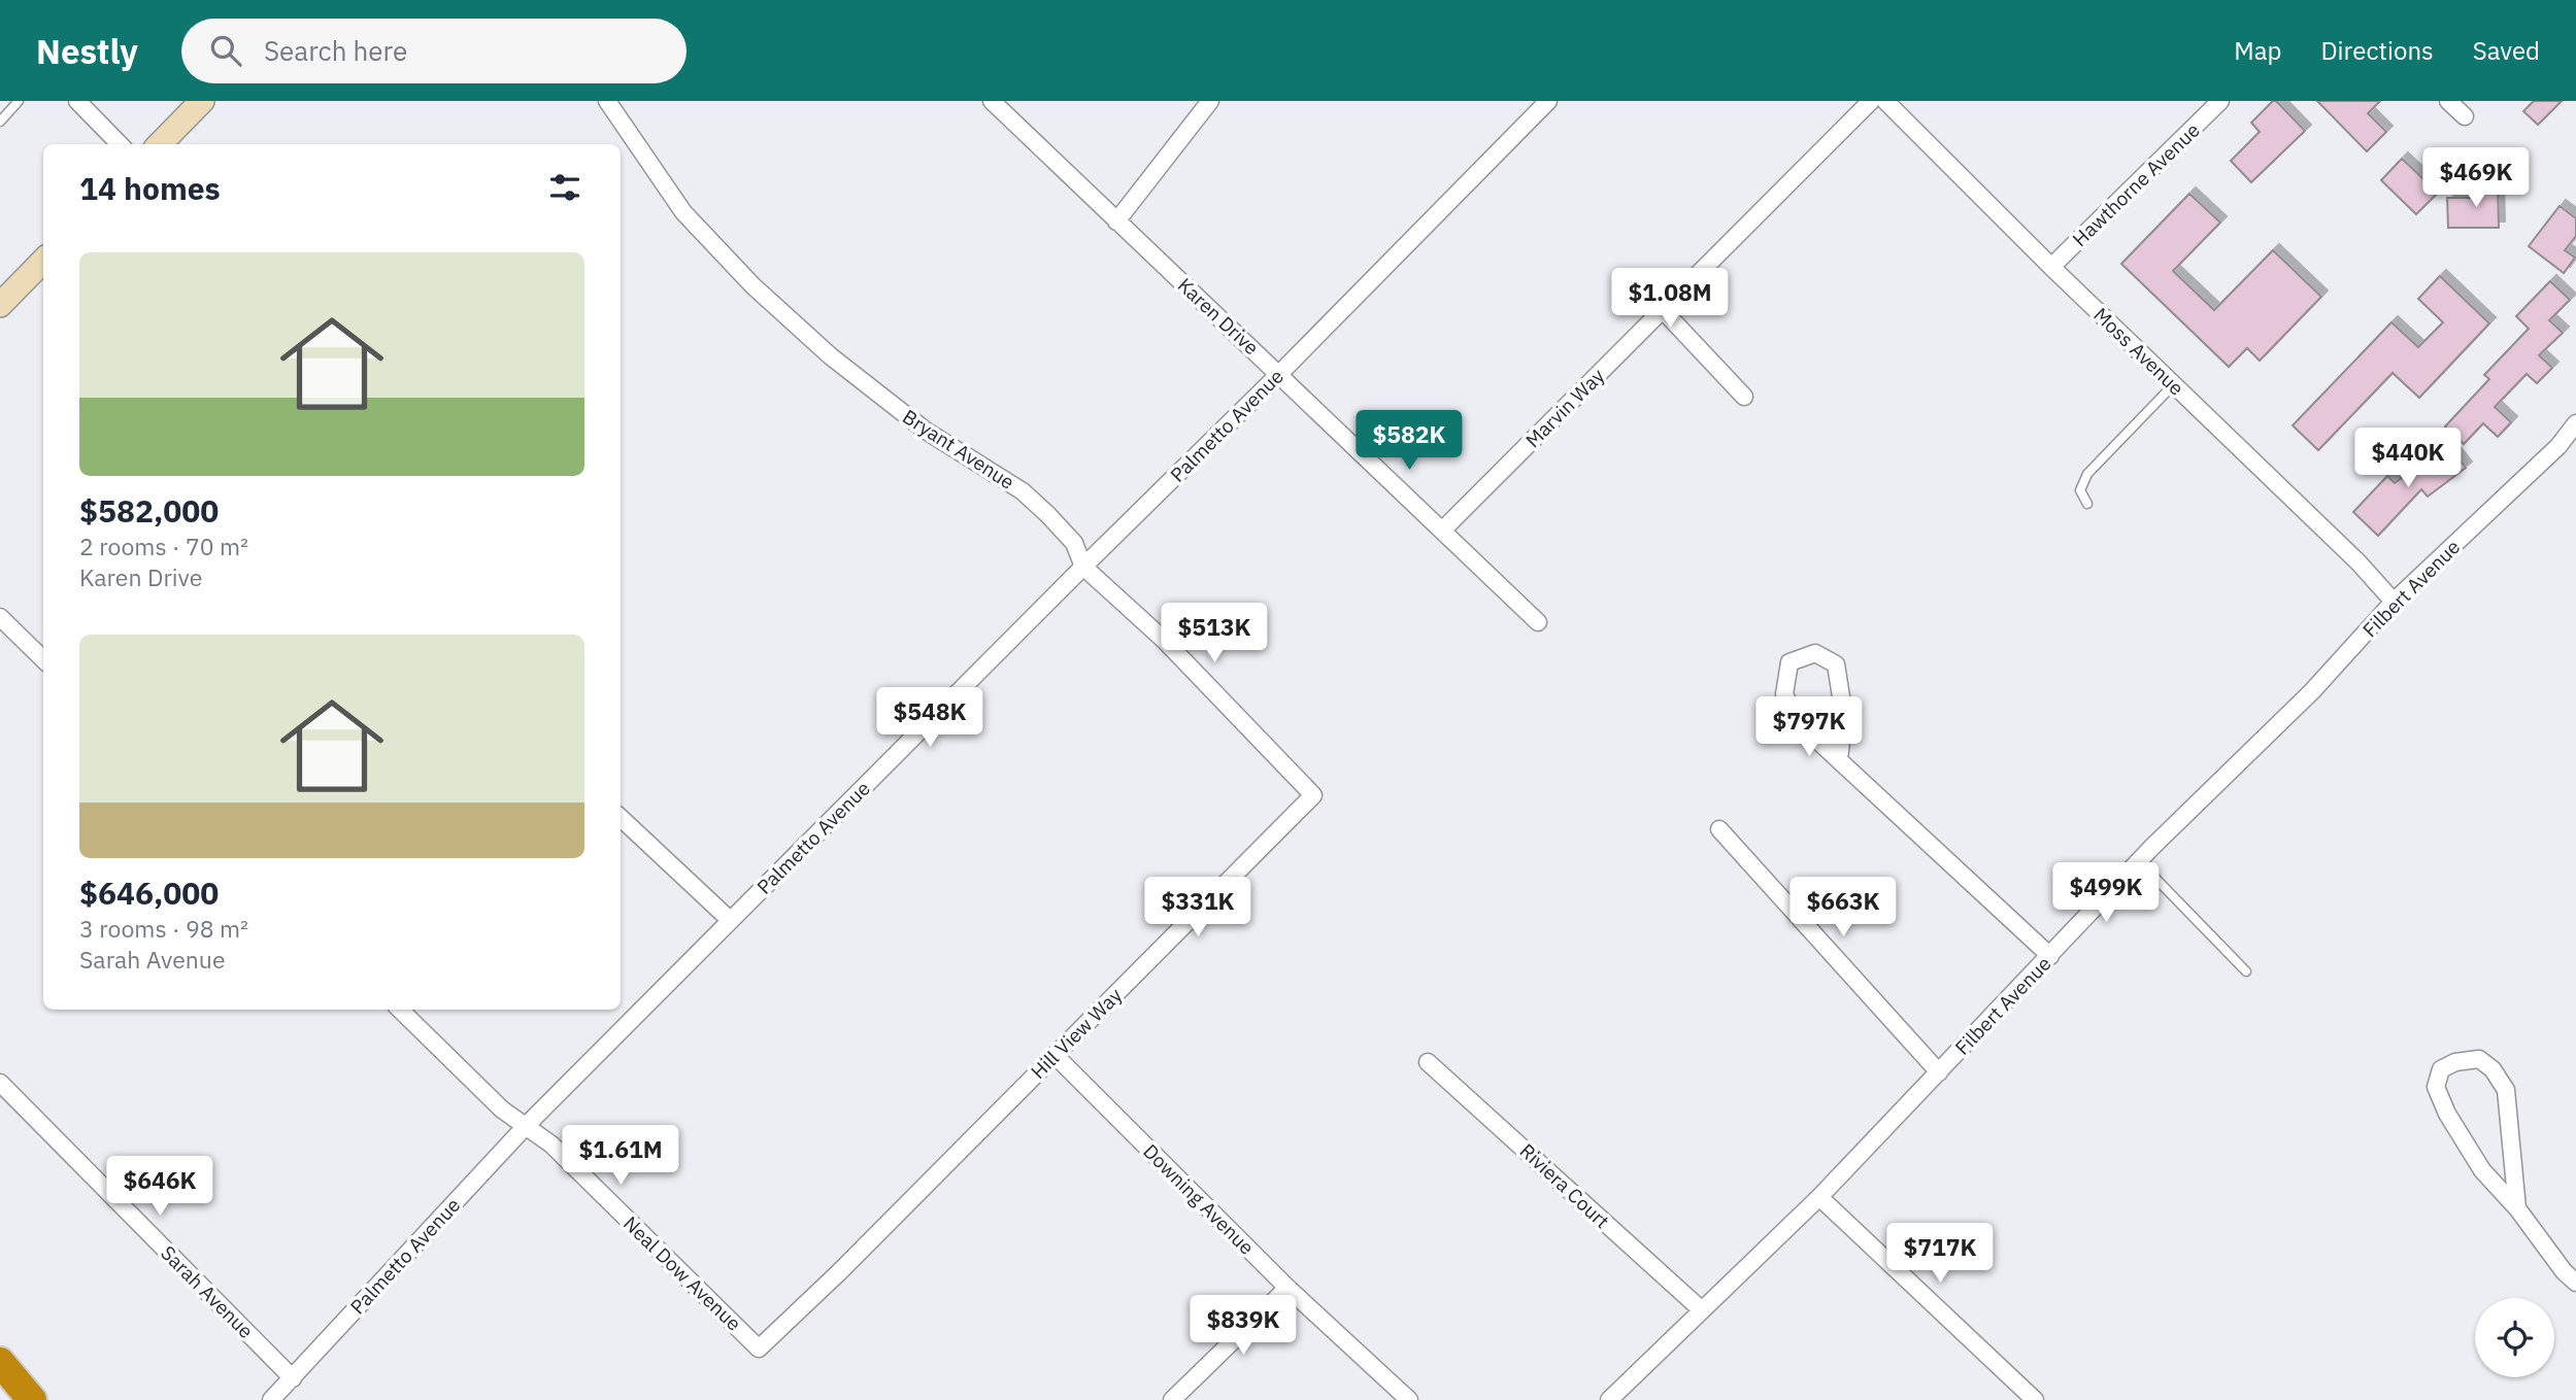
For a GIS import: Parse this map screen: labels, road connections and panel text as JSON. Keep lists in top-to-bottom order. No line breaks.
{"streets":{"street":["Hawthorne Avenue","Karen Drive","Moss Avenue","Marvin Way","Palmetto Avenue","Bryant Avenue","Filbert Avenue","Hill View Way","Riviera Court","Downing Avenue","Neal Dow Avenue","Sarah Avenue"]},"crossings":[["Hawthorne Avenue","Moss Avenue"],["Karen Drive","Marvin Way"],["Karen Drive","Palmetto Avenue"],["Moss Avenue","Filbert Avenue"],["Palmetto Avenue","Bryant Avenue"],["Palmetto Avenue","Neal Dow Avenue"],["Palmetto Avenue","Sarah Avenue"],["Bryant Avenue","Hill View Way"],["Filbert Avenue","Riviera Court"],["Hill View Way","Downing Avenue"],["Hill View Way","Neal Dow Avenue"]],"page":{"header":"Nestly","search":"Search here","nav":["Map","Directions","Saved"],"heading":"14 homes","price":["$469K","$1.08M","$582K","$440K","$513K","$548K","$797K","$499K","$331K","$663K","$1.61M","$646K","$717K","$839K"],"list":[{"name":"$582,000","note":"2 rooms · 70 m² · Karen Drive"},{"name":"$646,000","note":"3 rooms · 98 m² · Sarah Avenue"}]}}
